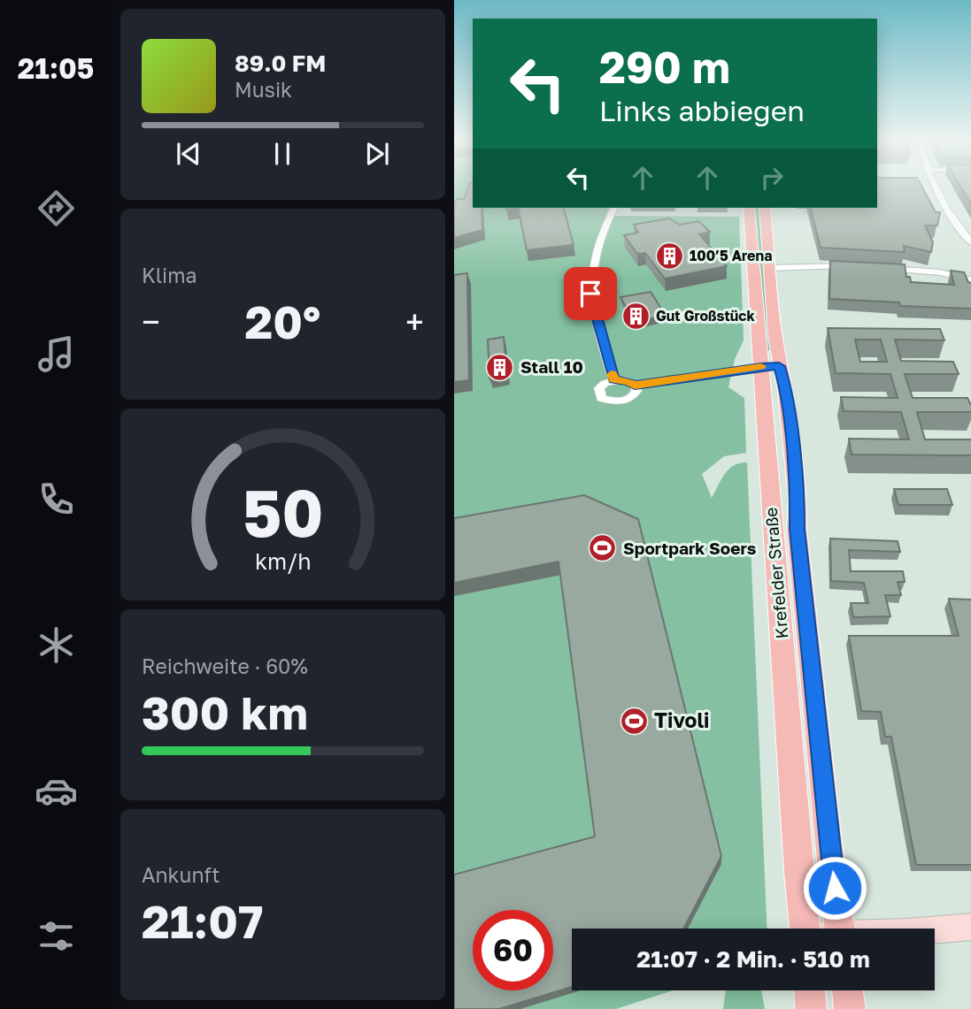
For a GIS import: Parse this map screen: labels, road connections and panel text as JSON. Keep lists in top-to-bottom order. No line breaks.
{"streets":{"main road":["Krefelder Straße"]},"places":{"building":["100’5 Arena","Gut Großstück","Stall 10"],"sports":["Sportpark Soers","Tivoli"]},"page":{"tabs":"21:05","turn":["290 m","Links abbiegen"],"song":["89.0 FM","Musik"],"tile":["Klima",["Reichweite · 60%","300 km"],["Ankunft","21:07"]],"heat":["−","20°","+"],"limit":"60","trip":"21:07 · 2 Min. · 510 m","gauge":["50","km/h"]}}
